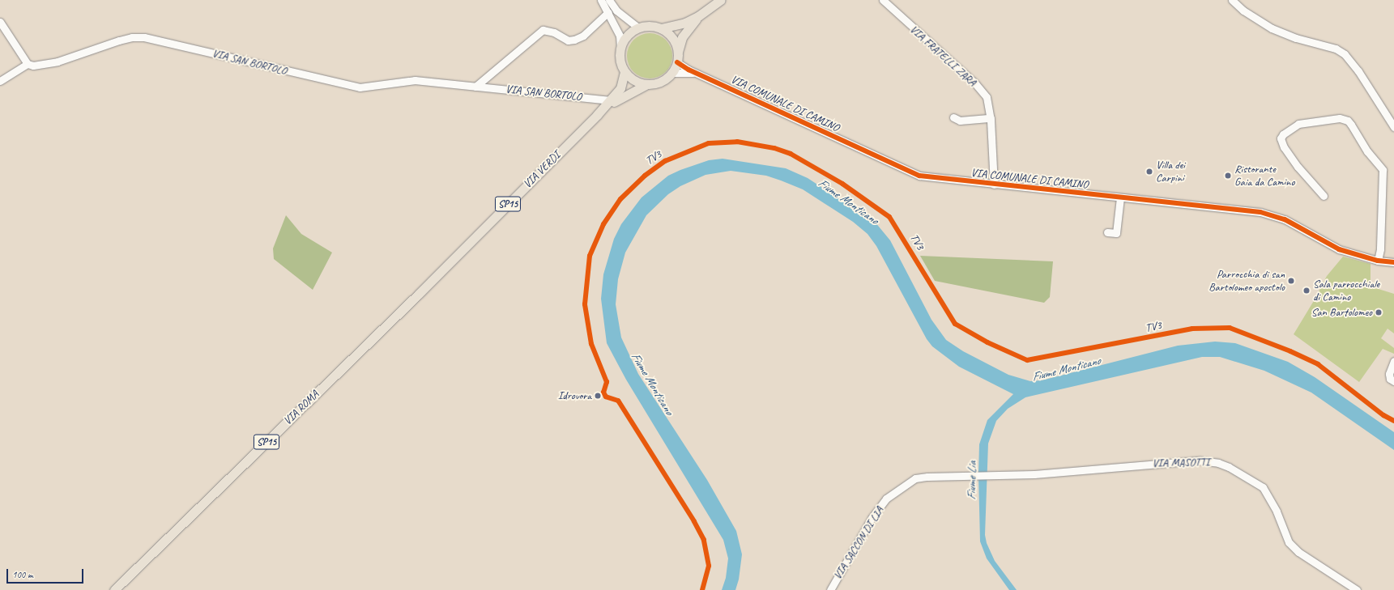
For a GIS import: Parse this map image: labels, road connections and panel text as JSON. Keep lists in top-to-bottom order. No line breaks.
{"streets":{"main road":["VIA VERDI","SP15","VIA ROMA"],"street":["VIA FRATELLI ZARA","VIA SAN BORTOLO","VIA COMUNALE DI CAMINO","VIA MASOTTI","VIA SACCON DI LIA"],"cycle path":["TV3"]},"crossings":[["VIA FRATELLI ZARA","VIA COMUNALE DI CAMINO"],["VIA SAN BORTOLO","SP15"],["VIA COMUNALE DI CAMINO","SP15"],["VIA VERDI","SP15"],["VIA VERDI","VIA ROMA"],["VIA MASOTTI","VIA SACCON DI LIA"]],"water":["Fiume Monticano","Fiume Lia"],"places":["Villa dei Carpini","Ristorante Gaia da Camino","Parrocchia di san Bartolomeo apostolo","Sala parrocchiale di Camino","San Bartolomeo","Idrovora"],"scale_bar":"100 m"}
